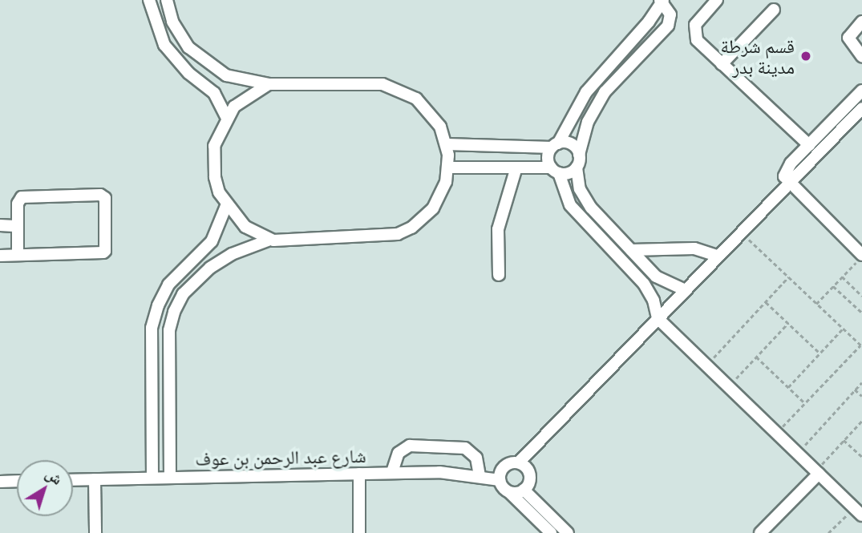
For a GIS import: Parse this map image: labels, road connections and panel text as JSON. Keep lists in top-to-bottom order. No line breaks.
{"streets":{"street":["شارع عبد الرحمن بن عوف"]},"places":["قسم شرطة مدينة بدر"],"north":"top right"}
